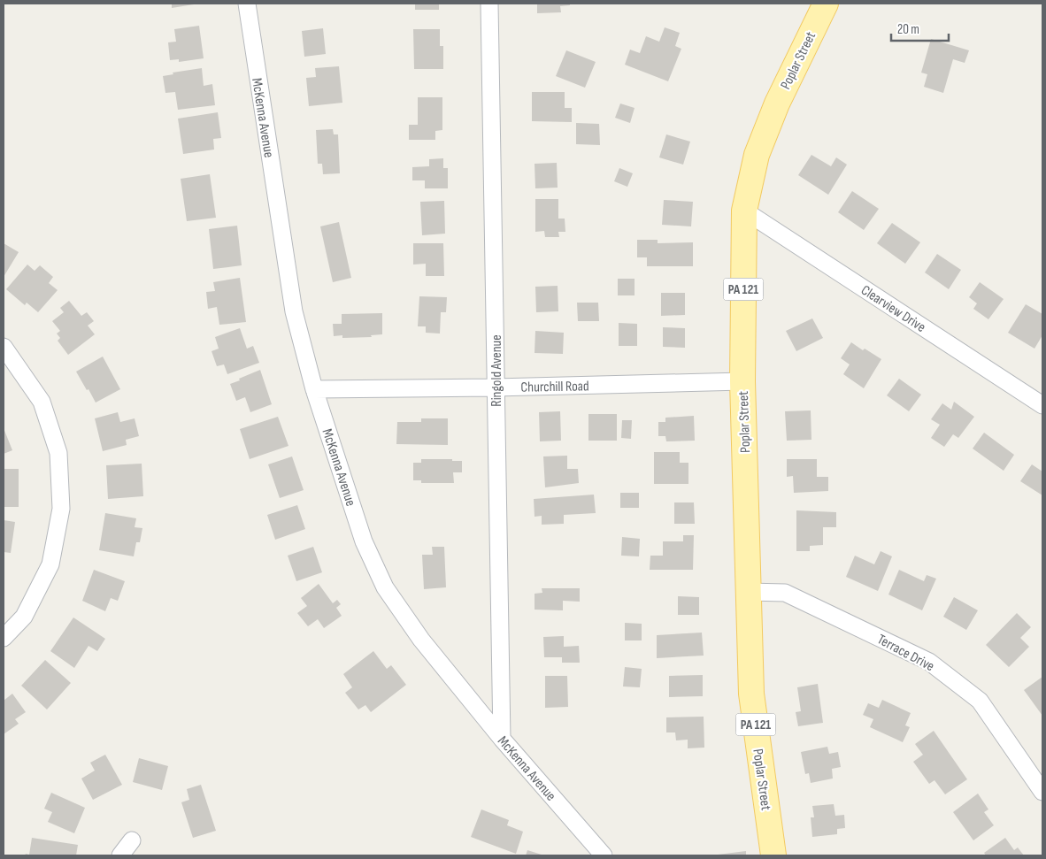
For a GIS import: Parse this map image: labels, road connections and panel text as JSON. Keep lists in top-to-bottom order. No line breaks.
{"streets":{"main road":["Poplar Street","PA 121"],"street":["McKenna Avenue","Clearview Drive","Ringold Avenue","Churchill Road","Terrace Drive"]},"crossings":[["Poplar Street","Clearview Drive"],["Poplar Street","Churchill Road"],["Poplar Street","Terrace Drive"],["McKenna Avenue","Ringold Avenue"],["McKenna Avenue","Churchill Road"],["Ringold Avenue","Churchill Road"]],"scale_bar":"20 m"}
